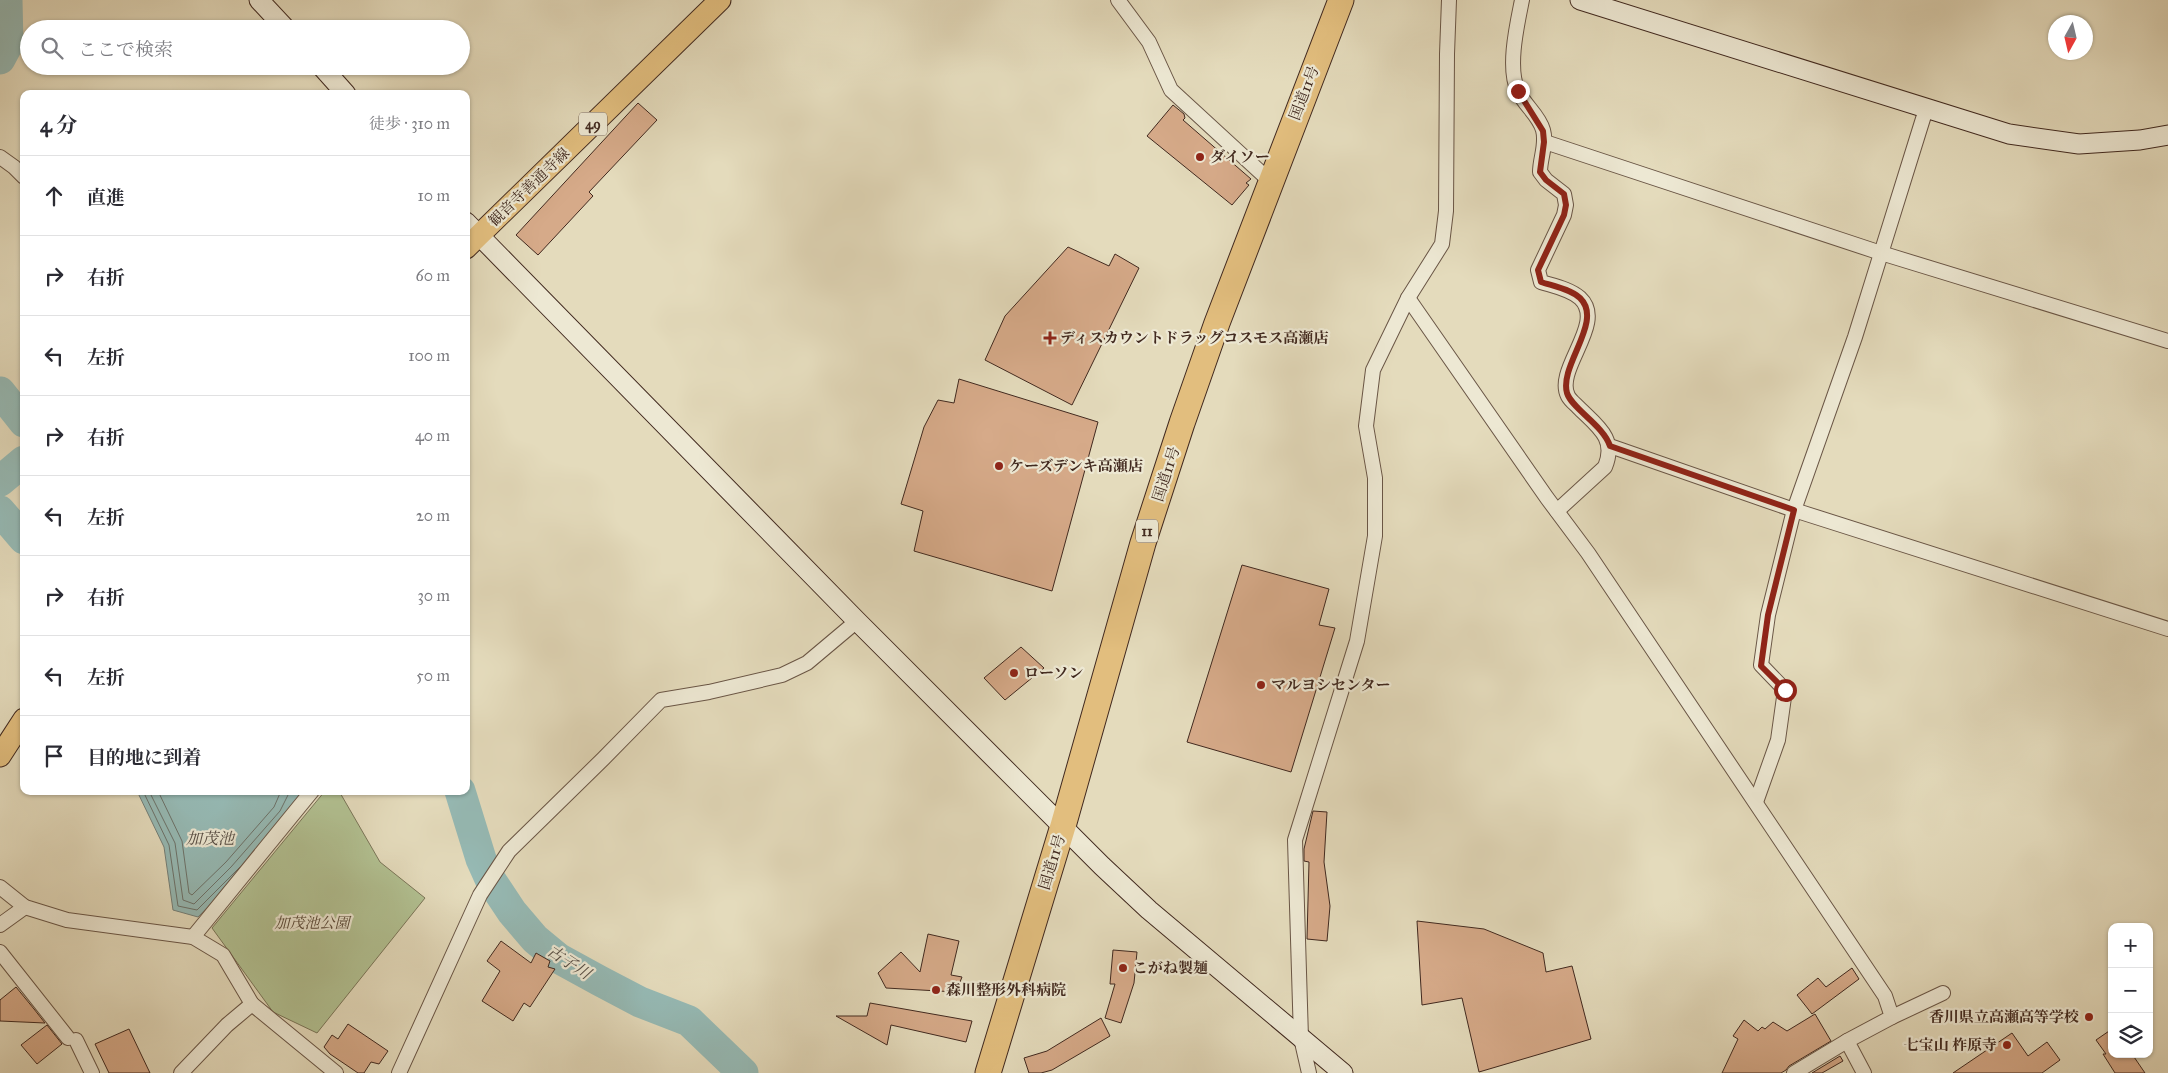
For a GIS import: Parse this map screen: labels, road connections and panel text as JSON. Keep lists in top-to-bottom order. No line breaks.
{"streets":{"highway":["国道11号","11"],"main road":["49","観音寺善通寺線"]},"water":["加茂池","古子川"],"parks":["加茂池公園"],"places":{"other":["ダイソー","ケーズデンキ高瀬店","ローソン","マルヨシセンター","こがね製麺","森川整形外科病院","香川県立高瀬高等学校","七宝山 柞原寺"],"health":["ディスカウントドラッグコスモス高瀬店"]},"north":"bottom","page":{"search":"ここで検索","heading":["4 分","徒歩 · 310 m"],"list":[["直進","10 m"],["右折","60 m"],["左折","100 m"],["右折","40 m"],["左折","20 m"],["右折","30 m"],["左折","50 m"],"目的地に到着"],"map_buttons":["+","−"]}}
